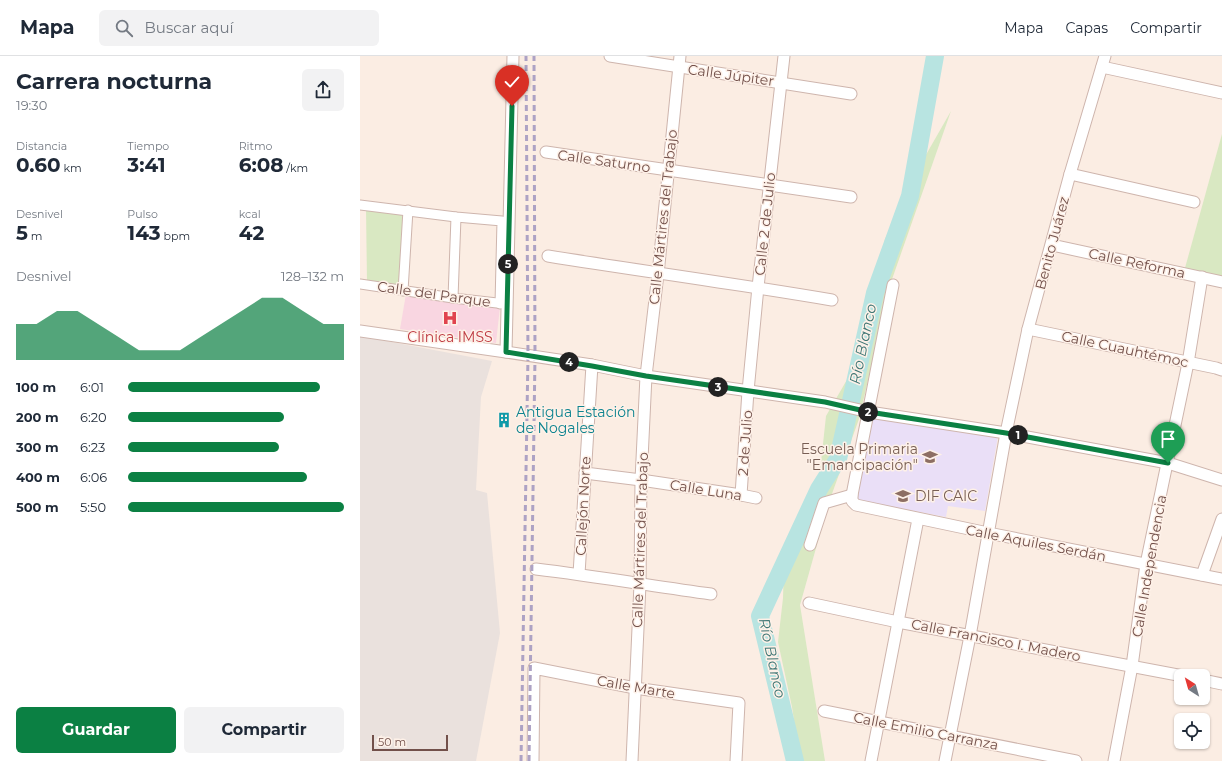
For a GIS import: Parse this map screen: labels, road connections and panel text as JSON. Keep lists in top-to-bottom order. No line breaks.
{"streets":{"street":["Calle Júpiter","Calle Saturno","Calle Mártires del Trabajo","Calle 2 de Julio","Benito Juárez","Calle Reforma","Calle del Parque","Calle Cuauhtémoc","2 de Julio","Calle Luna","Callejón Norte","Calle Aquiles Serdán","Calle Independencia","Calle Francisco I. Madero","Calle Marte","Calle Emilio Carranza"]},"crossings":[["Calle Júpiter","Calle Mártires del Trabajo"],["Calle Júpiter","Calle 2 de Julio"],["Calle Saturno","Calle Mártires del Trabajo"],["Calle Saturno","Calle 2 de Julio"],["Calle Mártires del Trabajo","Calle Luna"],["Calle Mártires del Trabajo","Calle Marte"],["Calle 2 de Julio","2 de Julio"],["Benito Juárez","Calle Reforma"],["Benito Juárez","Calle Cuauhtémoc"],["Benito Juárez","Calle Aquiles Serdán"],["Benito Juárez","Calle Francisco I. Madero"],["Benito Juárez","Calle Emilio Carranza"],["Calle Reforma","Calle Independencia"],["Calle Cuauhtémoc","Calle Independencia"],["2 de Julio","Calle Luna"],["Calle Luna","Callejón Norte"],["Calle Aquiles Serdán","Calle Independencia"],["Calle Independencia","Calle Francisco I. Madero"]],"water":["Río Blanco"],"places":{"hospital":["Clínica IMSS"],"building":["Antigua Estación de Nogales"],"school or university":["Escuela Primaria \"Emancipación\"","DIF CAIC"]},"scale_bar":"50 m","north":"top left","page":{"header":"Mapa","search":"Buscar aquí","nav":["Mapa","Capas","Compartir"],"heading":["Carrera nocturna","19:30"],"stats":[["Distancia","0.60 km"],["Tiempo","3:41"],["Ritmo","6:08 /km"],["Desnivel","5 m"],["Pulso","143 bpm"],["kcal","42"]],"pins":["5","4","3","2","1"],"chart":["Desnivel","128–132 m"],"list":[{"name":"100 m","note":"6:01"},{"name":"200 m","note":"6:20"},{"name":"300 m","note":"6:23"},{"name":"400 m","note":"6:06"},{"name":"500 m","note":"5:50"}],"buttons":["Guardar","Compartir"],"scale":"50 m"}}
